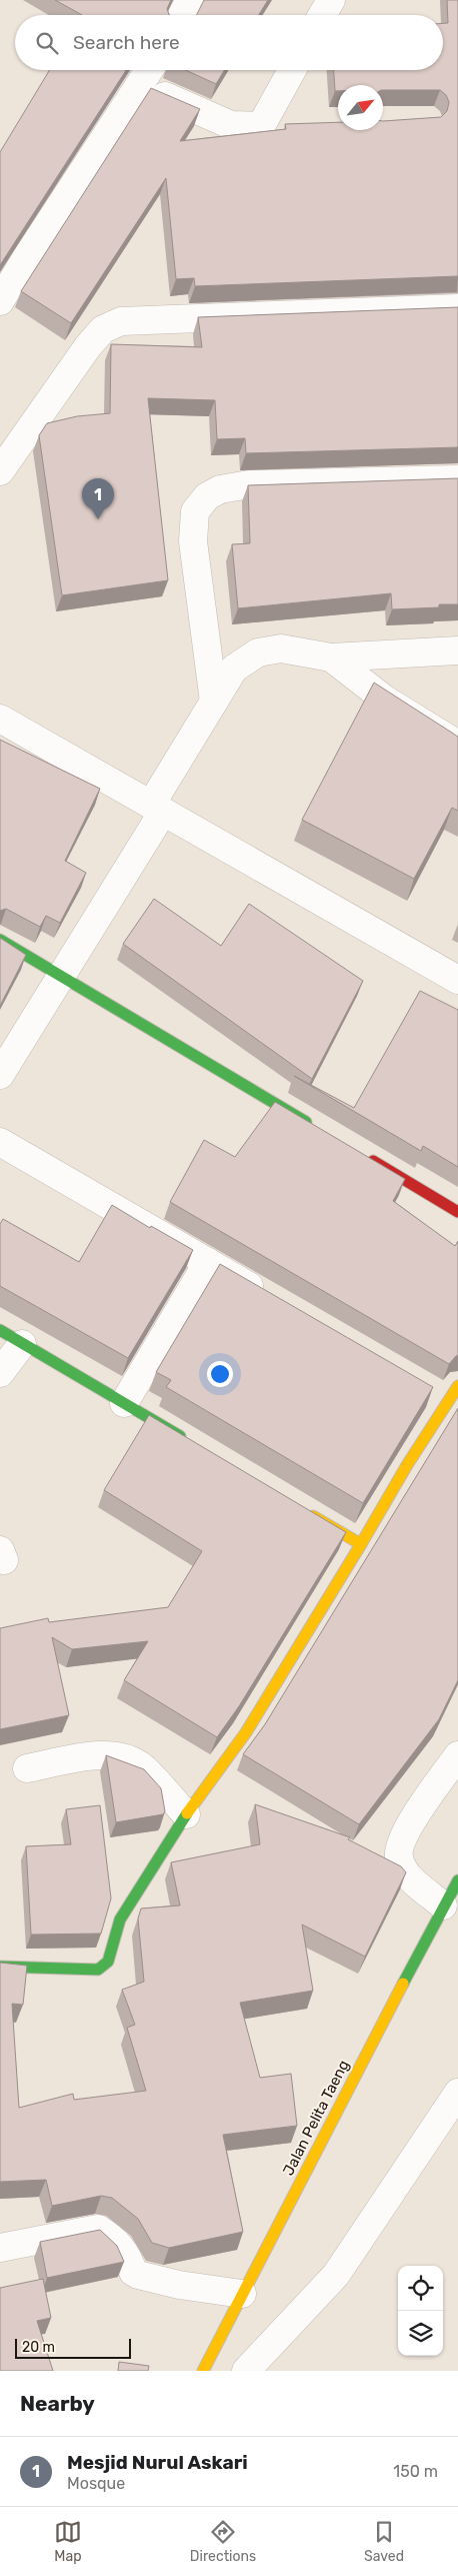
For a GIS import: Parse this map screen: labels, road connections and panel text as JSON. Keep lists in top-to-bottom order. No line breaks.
{"streets":{"street":["Jalan Pelita Taeng"]},"scale_bar":"20 m","north":"top right","page":{"search":"Search here","pins":"1","scale":"20 m","heading":"Nearby","list":[{"mark":"1","name":"Mesjid Nurul Askari","note":"Mosque","value":"150 m"}],"nav":["Map","Directions","Saved"]}}
